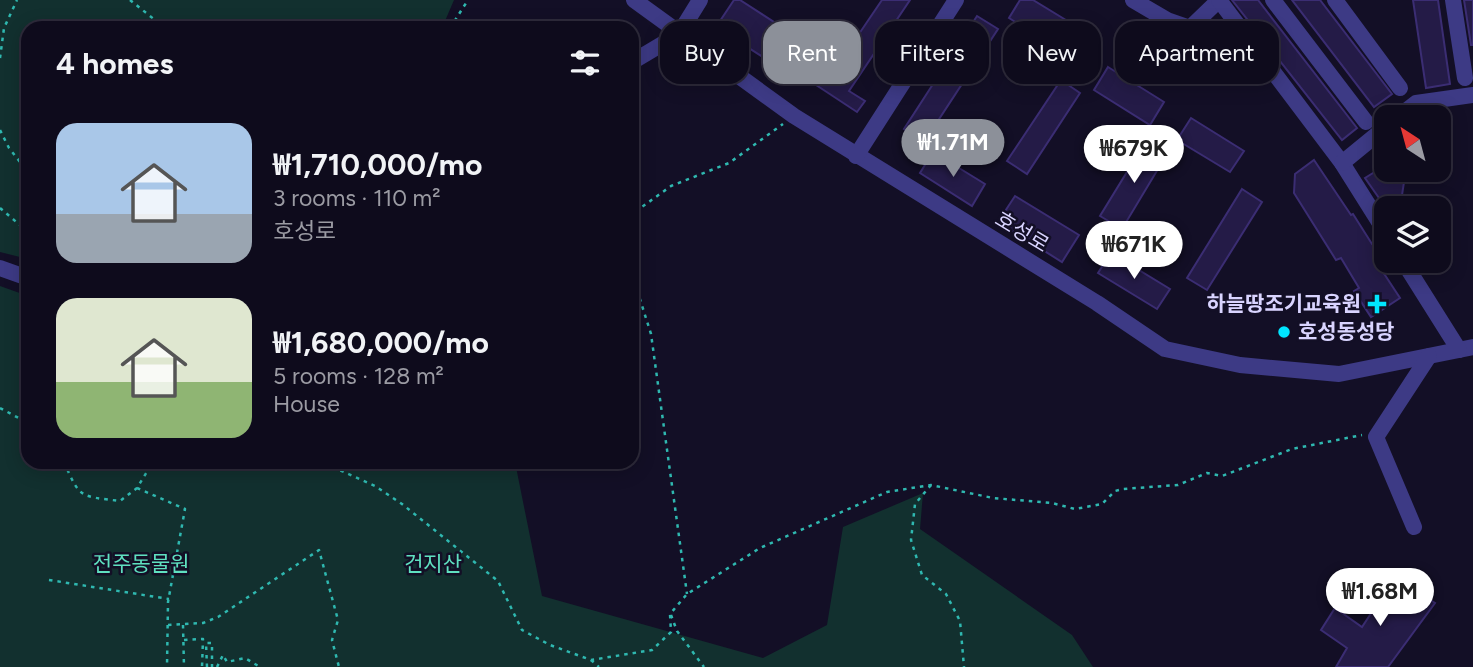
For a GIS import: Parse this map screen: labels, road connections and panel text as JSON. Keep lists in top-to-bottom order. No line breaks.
{"streets":{"street":["호성로"]},"parks":["전주동물원","건지산"],"places":{"health":["하늘땅조기교육원"],"other":["호성동성당"]},"north":"top left","page":{"chip":["Buy","Rent","Filters","New","Apartment"],"heading":"4 homes","list":[{"name":"₩1,710,000/mo","note":"3 rooms · 110 m² · 호성로"},{"name":"₩1,680,000/mo","note":"5 rooms · 128 m² · House"}],"price":["₩1.71M","₩679K","₩671K","₩1.68M"]}}
